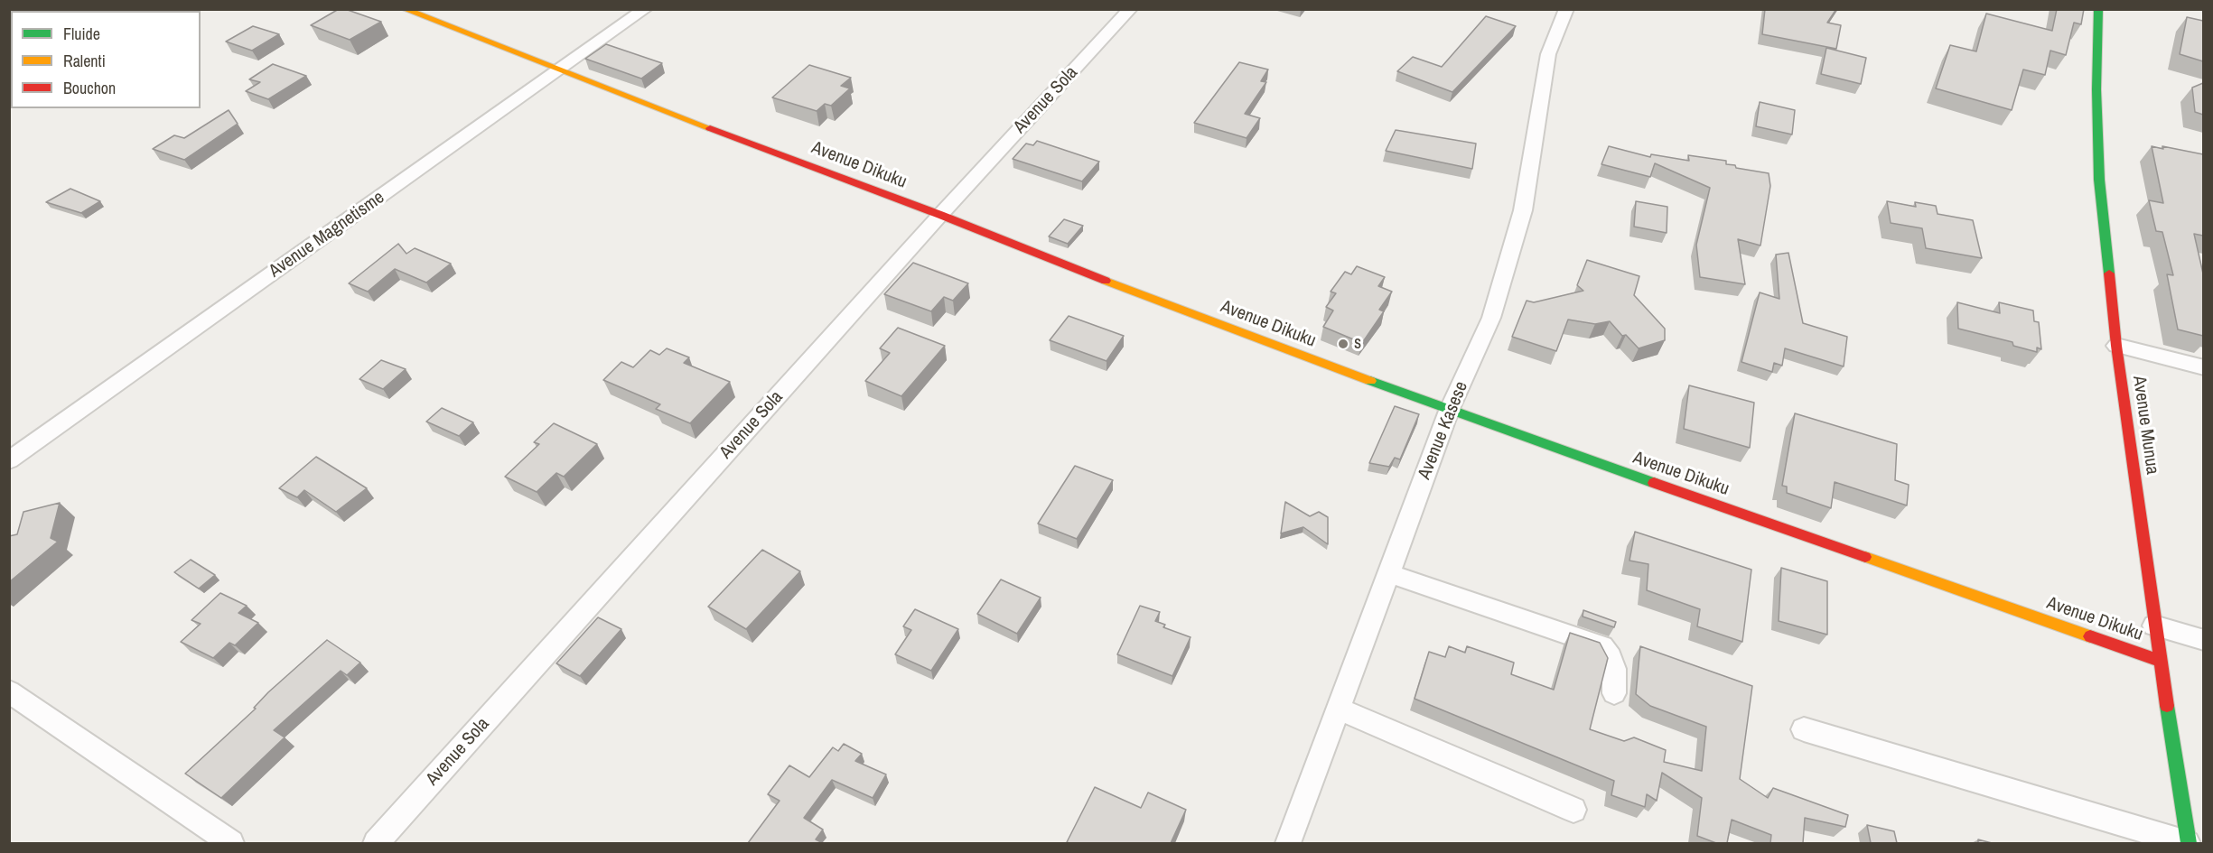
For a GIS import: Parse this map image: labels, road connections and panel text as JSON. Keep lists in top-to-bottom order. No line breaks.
{"streets":{"street":["Avenue Sola","Avenue Dikuku","Avenue Magnetisme","Avenue Munua","Avenue Kasese"]},"crossings":[["Avenue Sola","Avenue Dikuku"],["Avenue Dikuku","Avenue Magnetisme"],["Avenue Dikuku","Avenue Munua"],["Avenue Dikuku","Avenue Kasese"]],"places":["s"],"legend":["Fluide","Ralenti","Bouchon"]}
